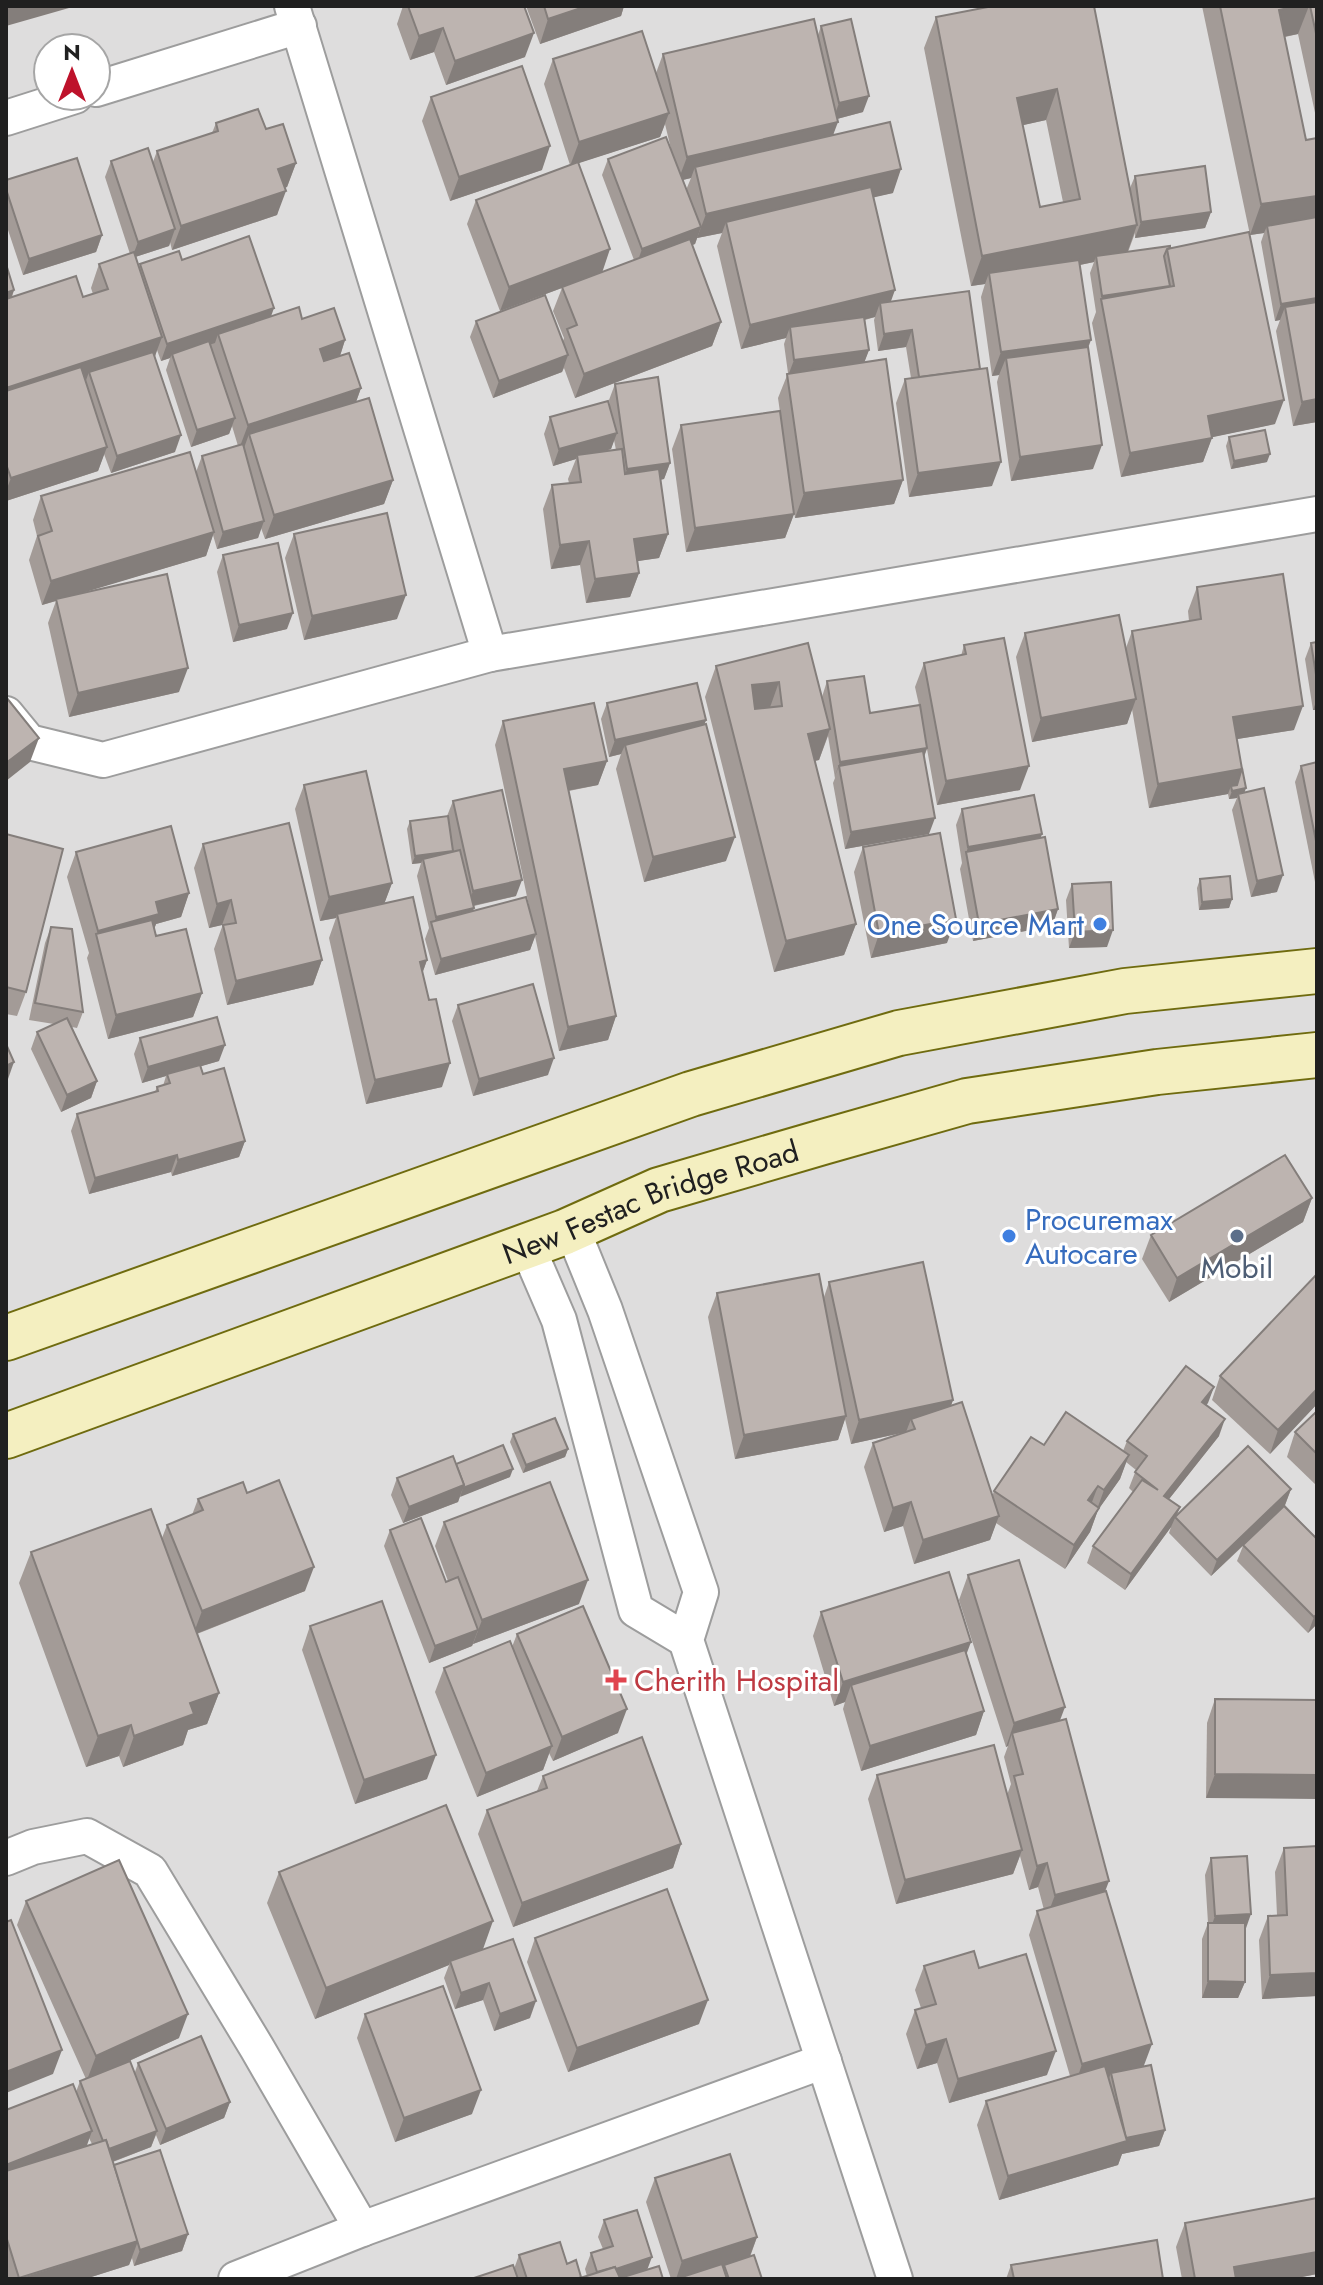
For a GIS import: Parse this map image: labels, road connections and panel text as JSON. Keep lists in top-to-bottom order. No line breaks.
{"streets":{"main road":["New Festac Bridge Road"]},"places":{"other":["One Source Mart","Procuremax Autocare","Mobil"],"health":["Cherith Hospital"]},"north":"top"}
